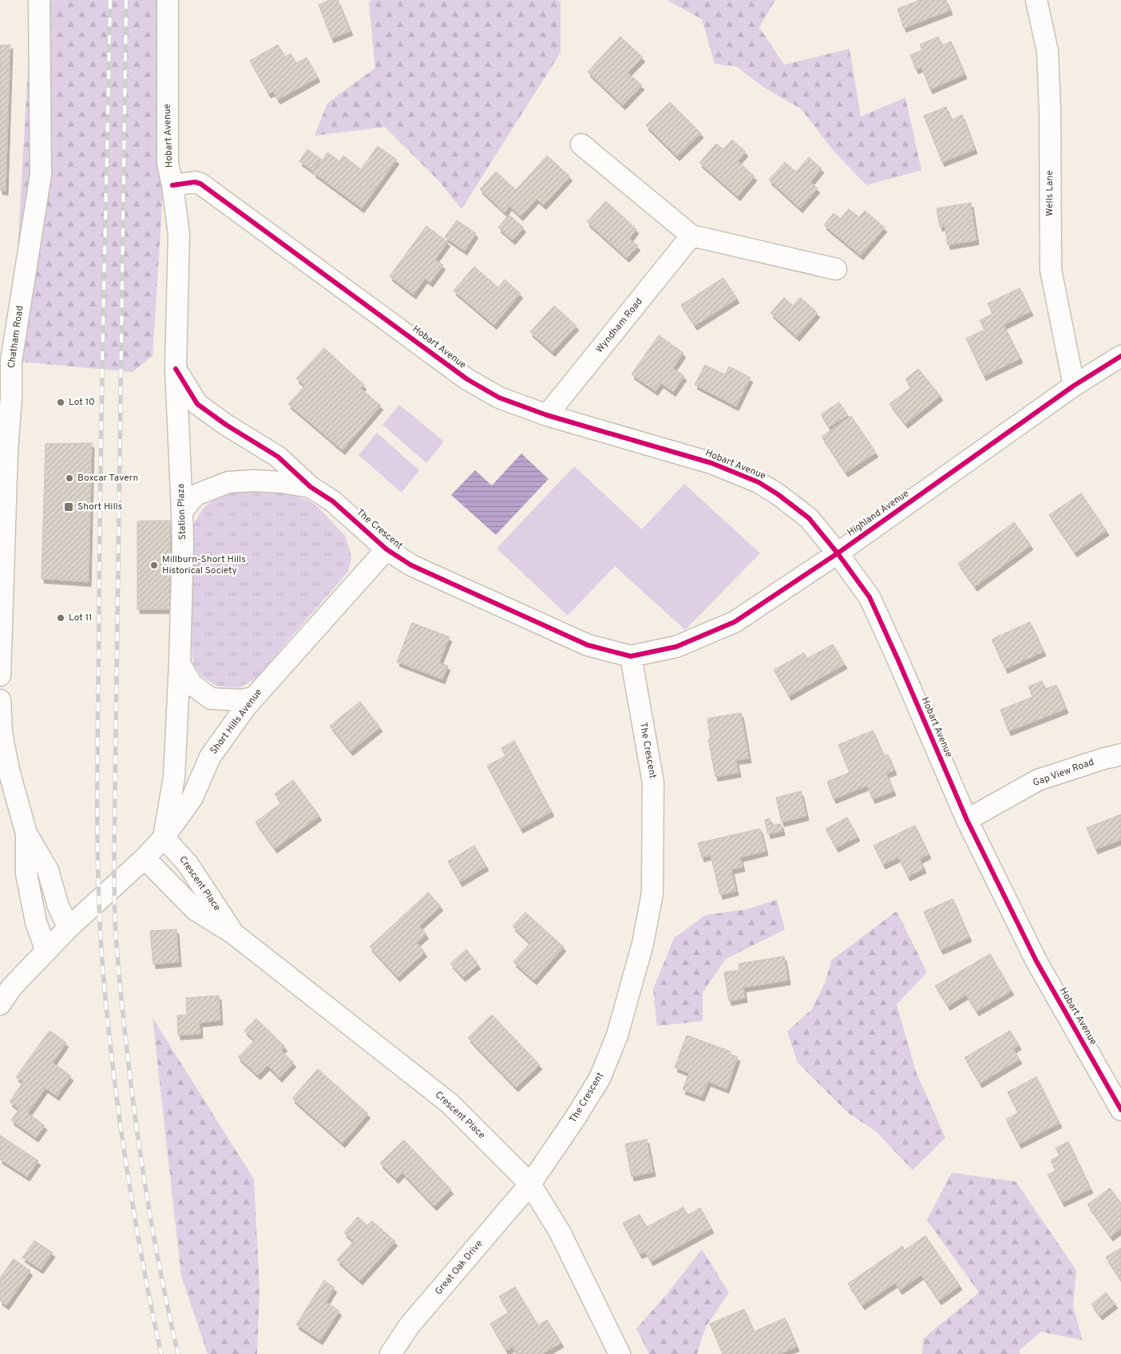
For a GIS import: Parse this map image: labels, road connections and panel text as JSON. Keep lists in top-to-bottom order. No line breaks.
{"streets":{"street":["Hobart Avenue","Wells Lane","Wyndham Road","Chatham Road","Station Plaza","Highland Avenue","The Crescent","Short Hills Avenue","Gap View Road","Crescent Place","Great Oak Drive"]},"crossings":[["Hobart Avenue","Wyndham Road"],["Hobart Avenue","Station Plaza"],["Hobart Avenue","Highland Avenue"],["Hobart Avenue","Gap View Road"],["Wells Lane","Highland Avenue"],["Station Plaza","The Crescent"],["Station Plaza","Short Hills Avenue"],["Station Plaza","Crescent Place"],["Highland Avenue","The Crescent"],["The Crescent","Short Hills Avenue"],["The Crescent","Crescent Place"],["The Crescent","Great Oak Drive"],["Short Hills Avenue","Crescent Place"],["Crescent Place","Great Oak Drive"]],"places":{"other":["Lot 10","Boxcar Tavern","Millburn-Short Hills Historical Society","Lot 11"],"transit":["Short Hills"]}}
